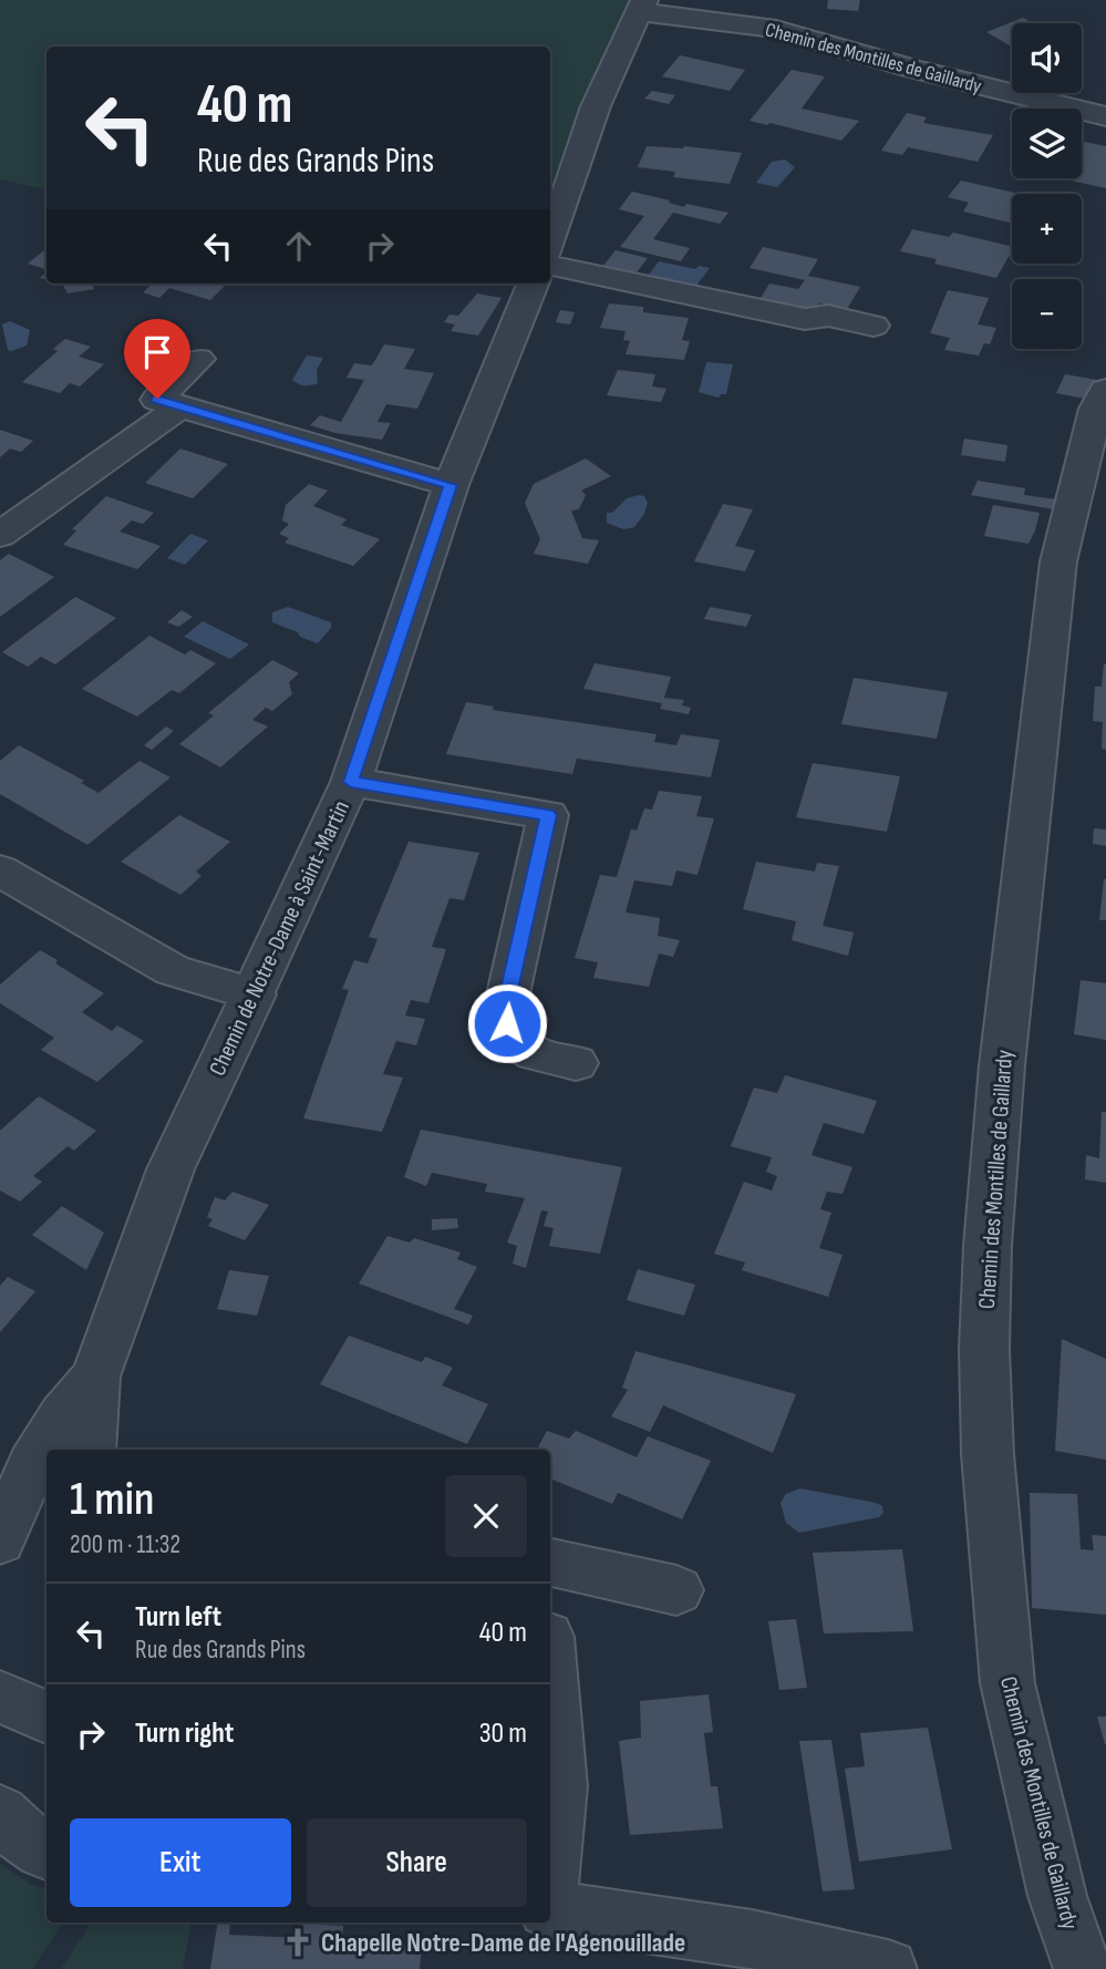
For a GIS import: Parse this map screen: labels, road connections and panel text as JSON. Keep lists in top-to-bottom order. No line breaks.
{"streets":{"street":["Chemin des Montilles de Gaillardy","Chemin de Notre-Dame à Saint-Martin"]},"places":{"church":["Chapelle Notre-Dame de l'Agenouillade"]},"page":{"map_buttons":["+","−"],"turn":["40 m","Rue des Grands Pins"],"heading":["1 min","200 m · 11:32"],"list":[{"name":"Turn left","note":"Rue des Grands Pins","value":"40 m"},{"name":"Turn right","value":"30 m"}],"buttons":["Exit","Share"]}}
